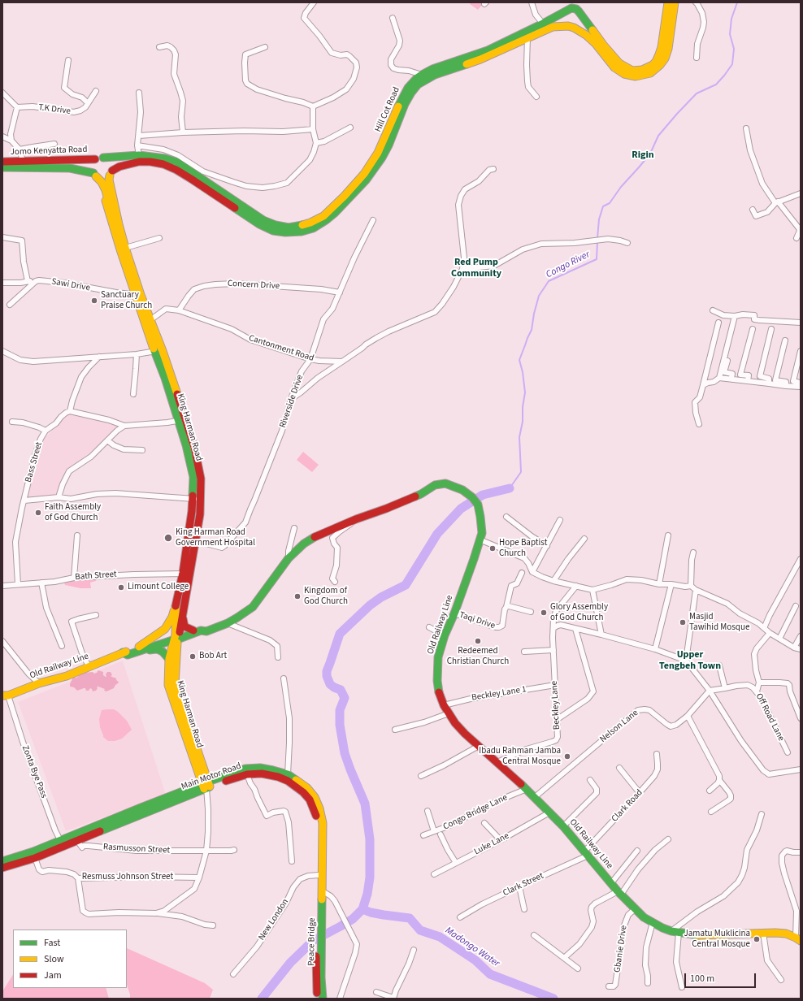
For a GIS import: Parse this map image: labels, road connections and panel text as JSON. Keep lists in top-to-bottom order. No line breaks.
{"streets":{"main road":["Hill Cot Road","Jomo Kenyatta Road","King Harman Road","Old Railway Line","Main Motor Road"],"street":["T.K Drive","Sawi Drive","Concern Drive","Cantonment Road","Riverside Drive","Bass Street","Bath Street","Taqi Drive","Beckley Lane 1","Beckley Lane","Off Road Lane","Nelson Lane","Zonta Bye Pass","Clark Road","Congo Bridge Lane","Luke Lane","Rasmusson Street","Resmuss Johnson Street","Clark Street","New London","Gbanie Drive"]},"crossings":[["Hill Cot Road","Jomo Kenyatta Road"],["Hill Cot Road","King Harman Road"],["Jomo Kenyatta Road","King Harman Road"],["Sawi Drive","King Harman Road"],["Concern Drive","Cantonment Road"],["Concern Drive","Riverside Drive"],["Cantonment Road","Riverside Drive"],["Cantonment Road","King Harman Road"],["Riverside Drive","King Harman Road"],["King Harman Road","Bath Street"],["King Harman Road","Old Railway Line"],["King Harman Road","Main Motor Road"],["Bass Street","Bath Street"],["Taqi Drive","Old Railway Line"],["Old Railway Line","Beckley Lane 1"],["Old Railway Line","Beckley Lane"],["Old Railway Line","Nelson Lane"],["Old Railway Line","Zonta Bye Pass"],["Old Railway Line","Clark Road"],["Old Railway Line","Congo Bridge Lane"],["Old Railway Line","Luke Lane"],["Old Railway Line","Clark Street"],["Old Railway Line","Gbanie Drive"],["Beckley Lane 1","Beckley Lane"],["Off Road Lane","Nelson Lane"],["Zonta Bye Pass","Main Motor Road"],["Main Motor Road","Rasmusson Street"],["Main Motor Road","Resmuss Johnson Street"],["Main Motor Road","New London"],["Clark Road","Clark Street"]],"districts":["Rigin","Red Pump Community","Upper Tengbeh Town"],"water":["Congo River","Madongo Water"],"places":["Sanctuary Praise Church","Faith Assembly of God Church","King Harman Road Government Hospital","Hope Baptist Church","Limount College","Kingdom of God Church","Glory Assembly of God Church","Masjid Tawihid Mosque","Redeemed Christian Church","Bob Art","Ibadu Rahman Jamba Central Mosque","Jamatu Muklicina Central Mosque"],"legend":["Fast","Slow","Jam"],"scale_bar":"100 m"}
